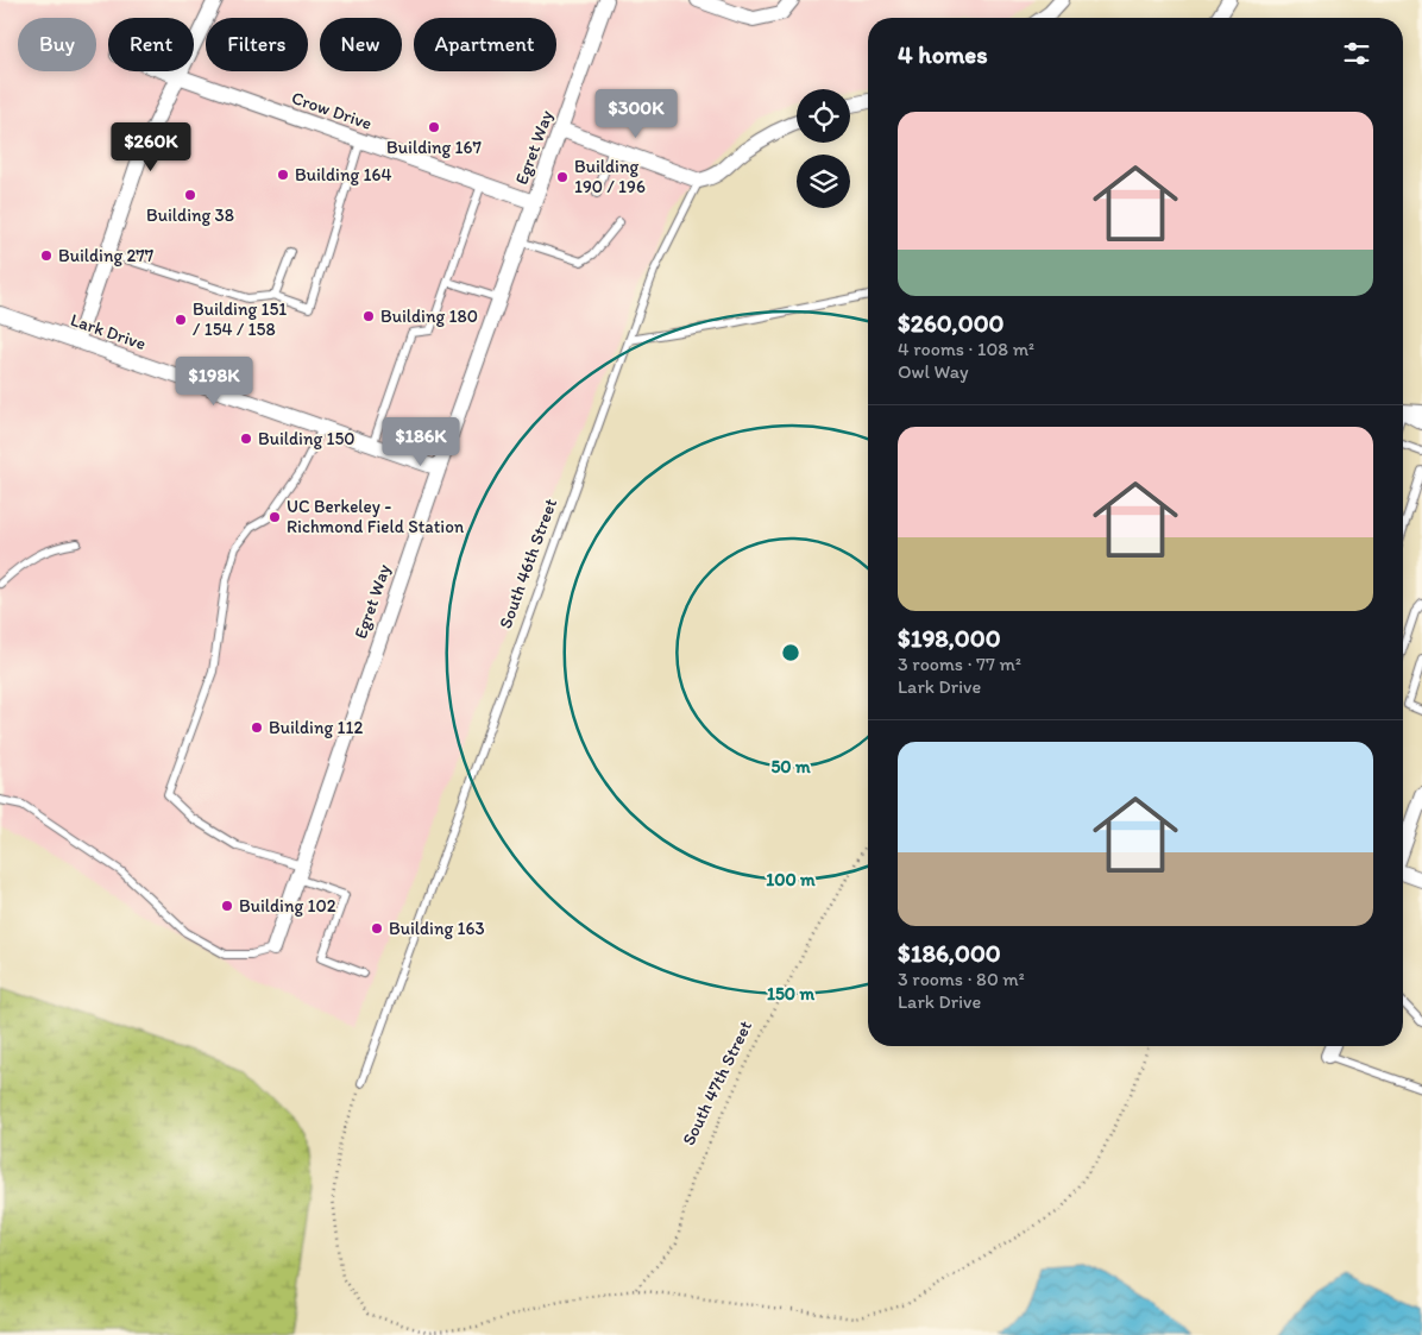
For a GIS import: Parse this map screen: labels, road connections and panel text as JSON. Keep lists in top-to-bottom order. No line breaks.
{"streets":{"street":["Crow Drive","Egret Way","Lark Drive"],"lane":["South 46th Street"],"path":["South 47th Street"]},"crossings":[["Crow Drive","Egret Way"],["Egret Way","Lark Drive"]],"places":["Building 167","Building 164","Building 190 / 196","Building 38","Building 277","Building 180","Building 151 / 154 / 158","Building 150","UC Berkeley - Richmond Field Station","Building 112","Building 102","Building 163"],"page":{"chip":["Buy","Rent","Filters","New","Apartment"],"heading":"4 homes","price":["$300K","$260K","$198K","$186K"],"list":[{"name":"$260,000","note":"4 rooms · 108 m² · Owl Way"},{"name":"$198,000","note":"3 rooms · 77 m² · Lark Drive"},{"name":"$186,000","note":"3 rooms · 80 m² · Lark Drive"}]},"rings":["50 m","100 m","150 m"]}
